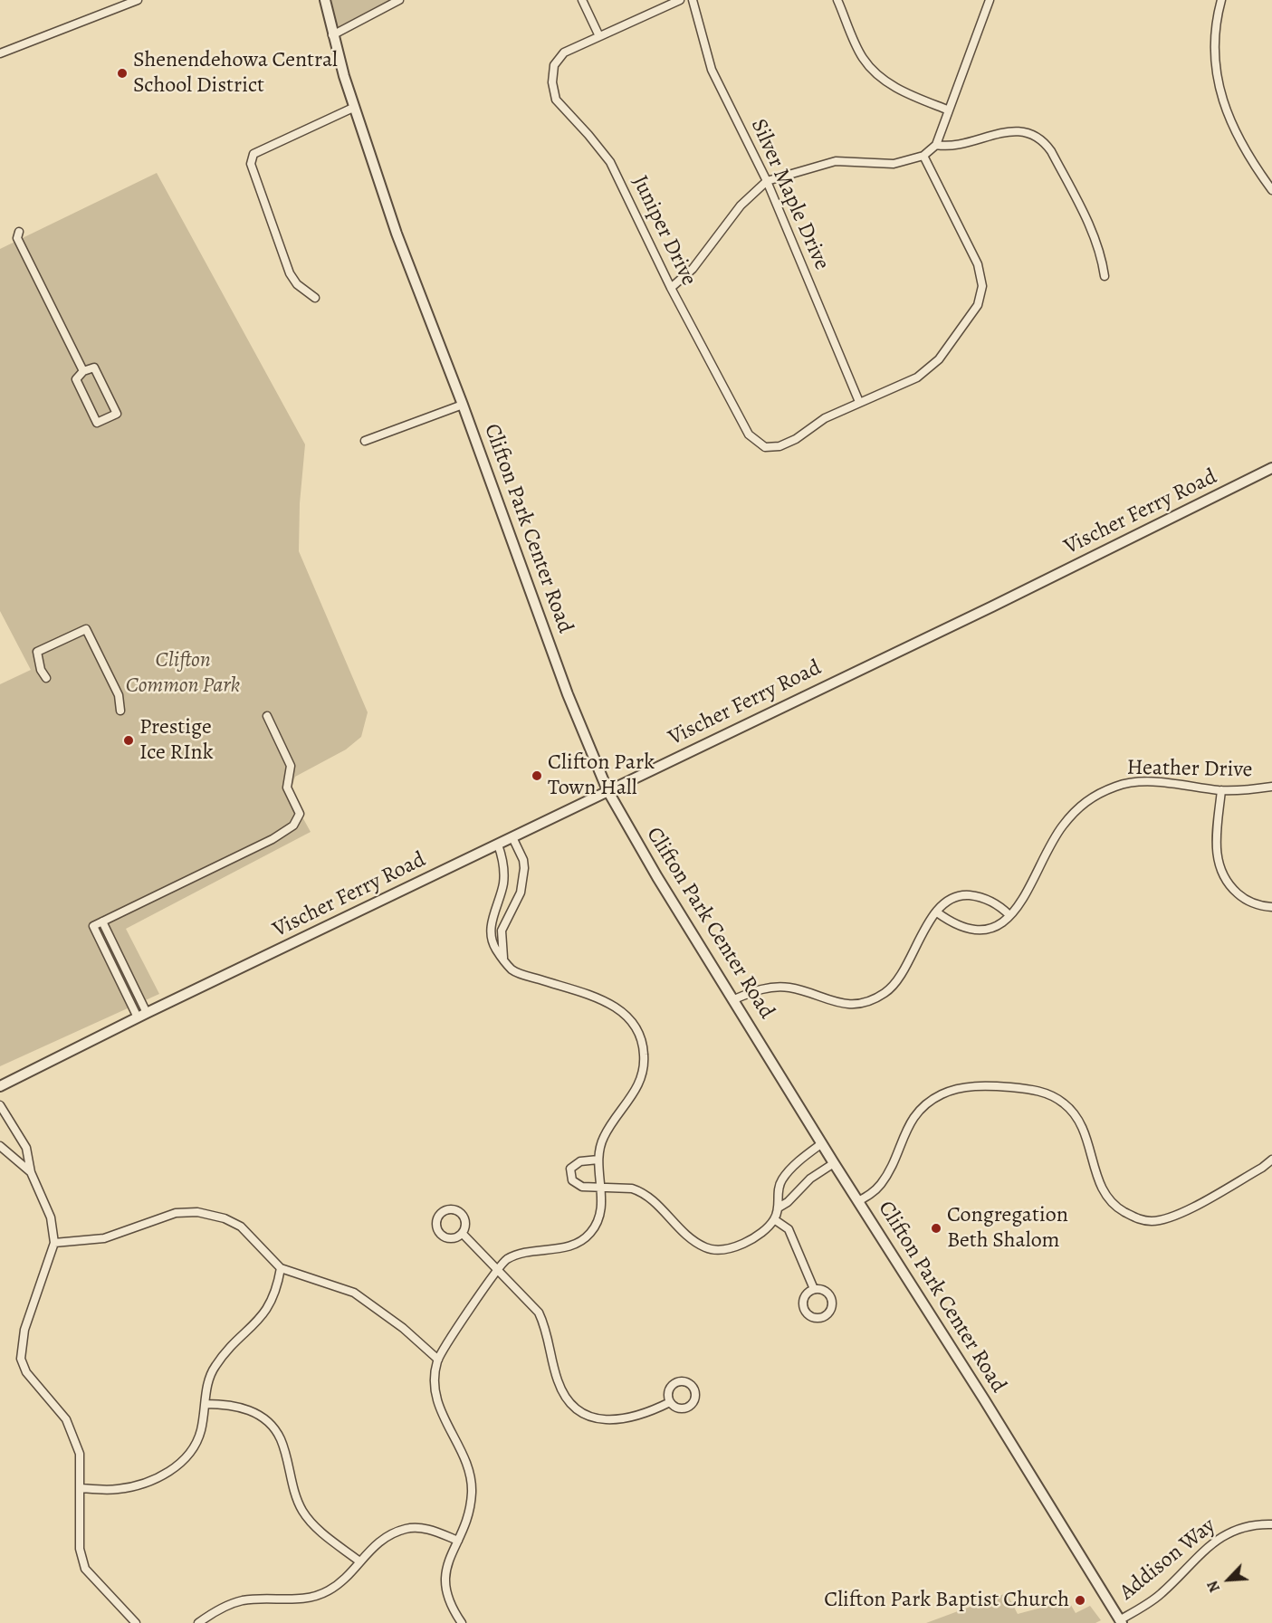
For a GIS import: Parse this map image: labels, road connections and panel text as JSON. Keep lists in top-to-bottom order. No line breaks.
{"streets":{"street":["Silver Maple Drive","Juniper Drive","Vischer Ferry Road","Clifton Park Center Road","Heather Drive","Addison Way"]},"crossings":[["Silver Maple Drive","Juniper Drive"],["Vischer Ferry Road","Clifton Park Center Road"],["Clifton Park Center Road","Addison Way"]],"parks":["Clifton Common Park"],"places":["Shenendehowa Central School District","Prestige Ice RInk","Clifton Park Town Hall","Congregation Beth Shalom","Clifton Park Baptist Church"],"north":"bottom left"}
